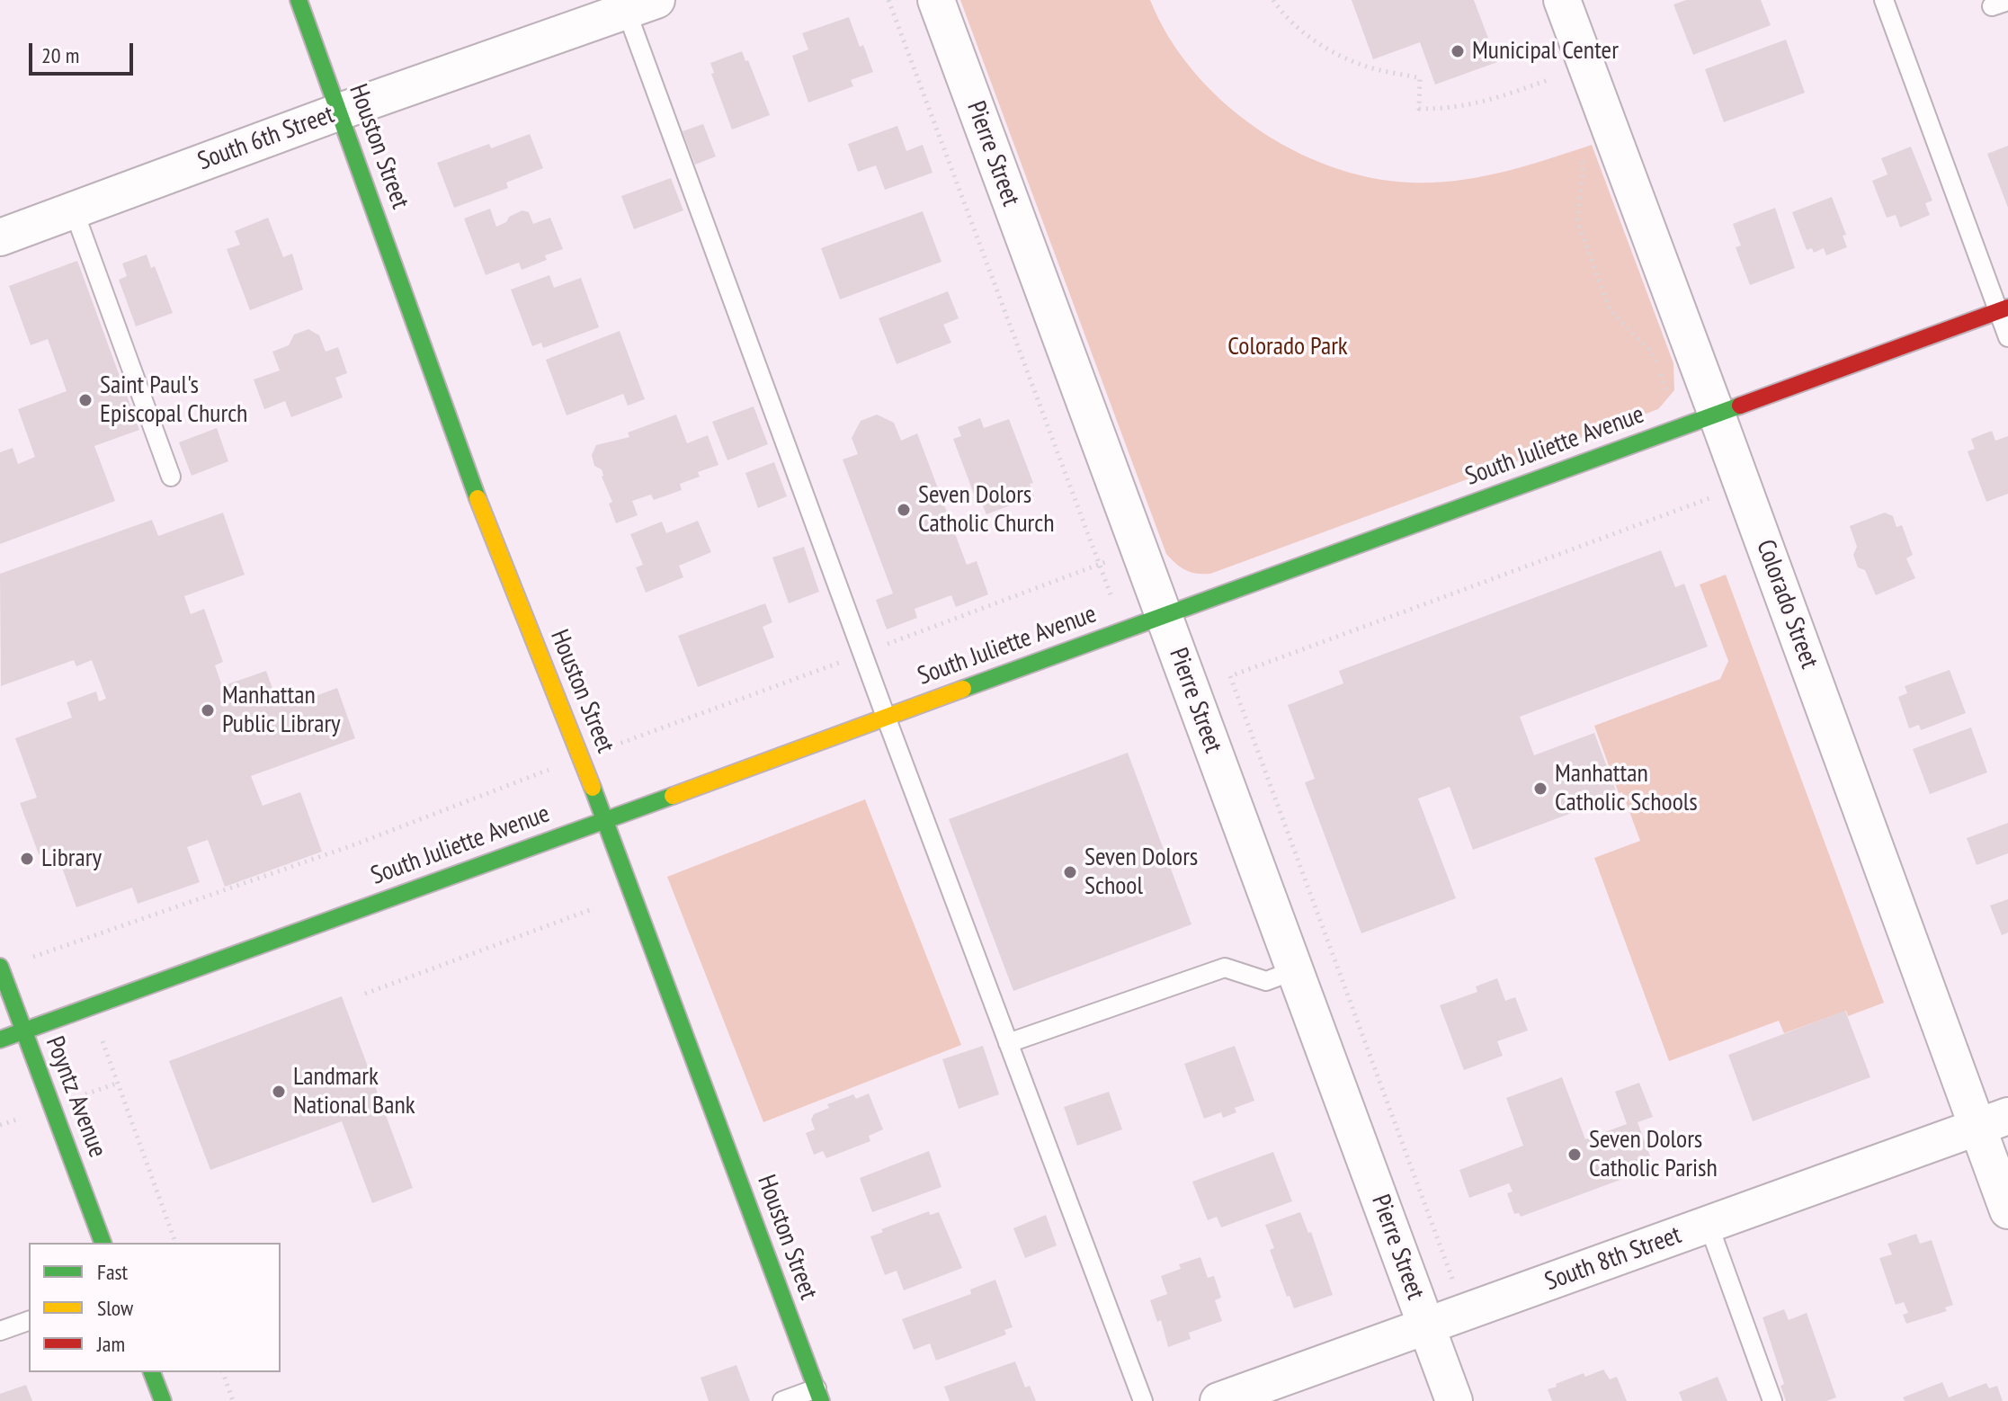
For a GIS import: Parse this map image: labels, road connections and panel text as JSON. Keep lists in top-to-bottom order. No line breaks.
{"streets":{"street":["South 6th Street","Houston Street","Pierre Street","South Juliette Avenue","Colorado Street","Poyntz Avenue","South 8th Street"]},"crossings":[["South 6th Street","Houston Street"],["Houston Street","South Juliette Avenue"],["Pierre Street","South Juliette Avenue"],["Pierre Street","South 8th Street"],["South Juliette Avenue","Colorado Street"],["South Juliette Avenue","Poyntz Avenue"],["Colorado Street","South 8th Street"]],"parks":["Colorado Park"],"places":["Municipal Center","Saint Paul's Episcopal Church","Seven Dolors Catholic Church","Manhattan Public Library","Manhattan Catholic Schools","Library","Seven Dolors School","Landmark National Bank","Seven Dolors Catholic Parish"],"legend":["Fast","Slow","Jam"],"scale_bar":"20 m"}
